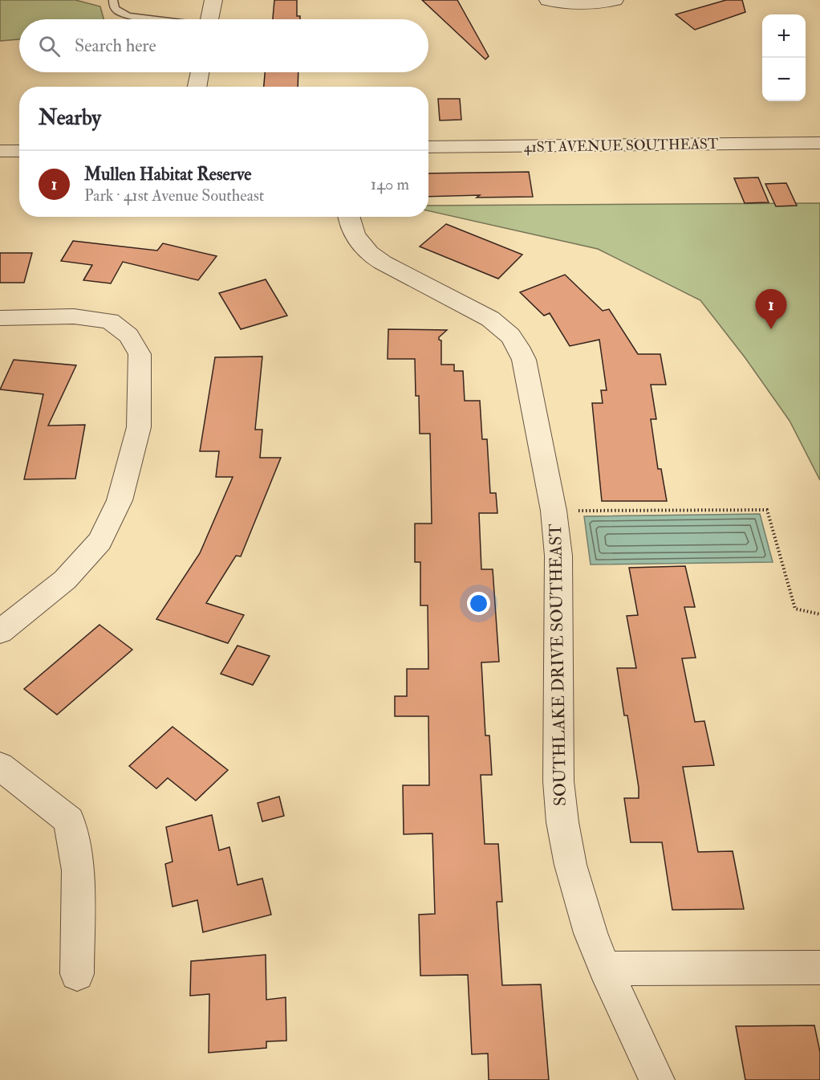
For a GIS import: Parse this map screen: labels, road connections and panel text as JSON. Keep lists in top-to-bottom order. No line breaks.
{"streets":{"street":["41ST AVENUE SOUTHEAST","SOUTHLAKE DRIVE SOUTHEAST"]},"page":{"map_buttons":["+","−"],"search":"Search here","heading":"Nearby","list":[{"mark":"1","name":"Mullen Habitat Reserve","note":"Park · 41st Avenue Southeast","value":"140 m"}],"pins":"1"}}
